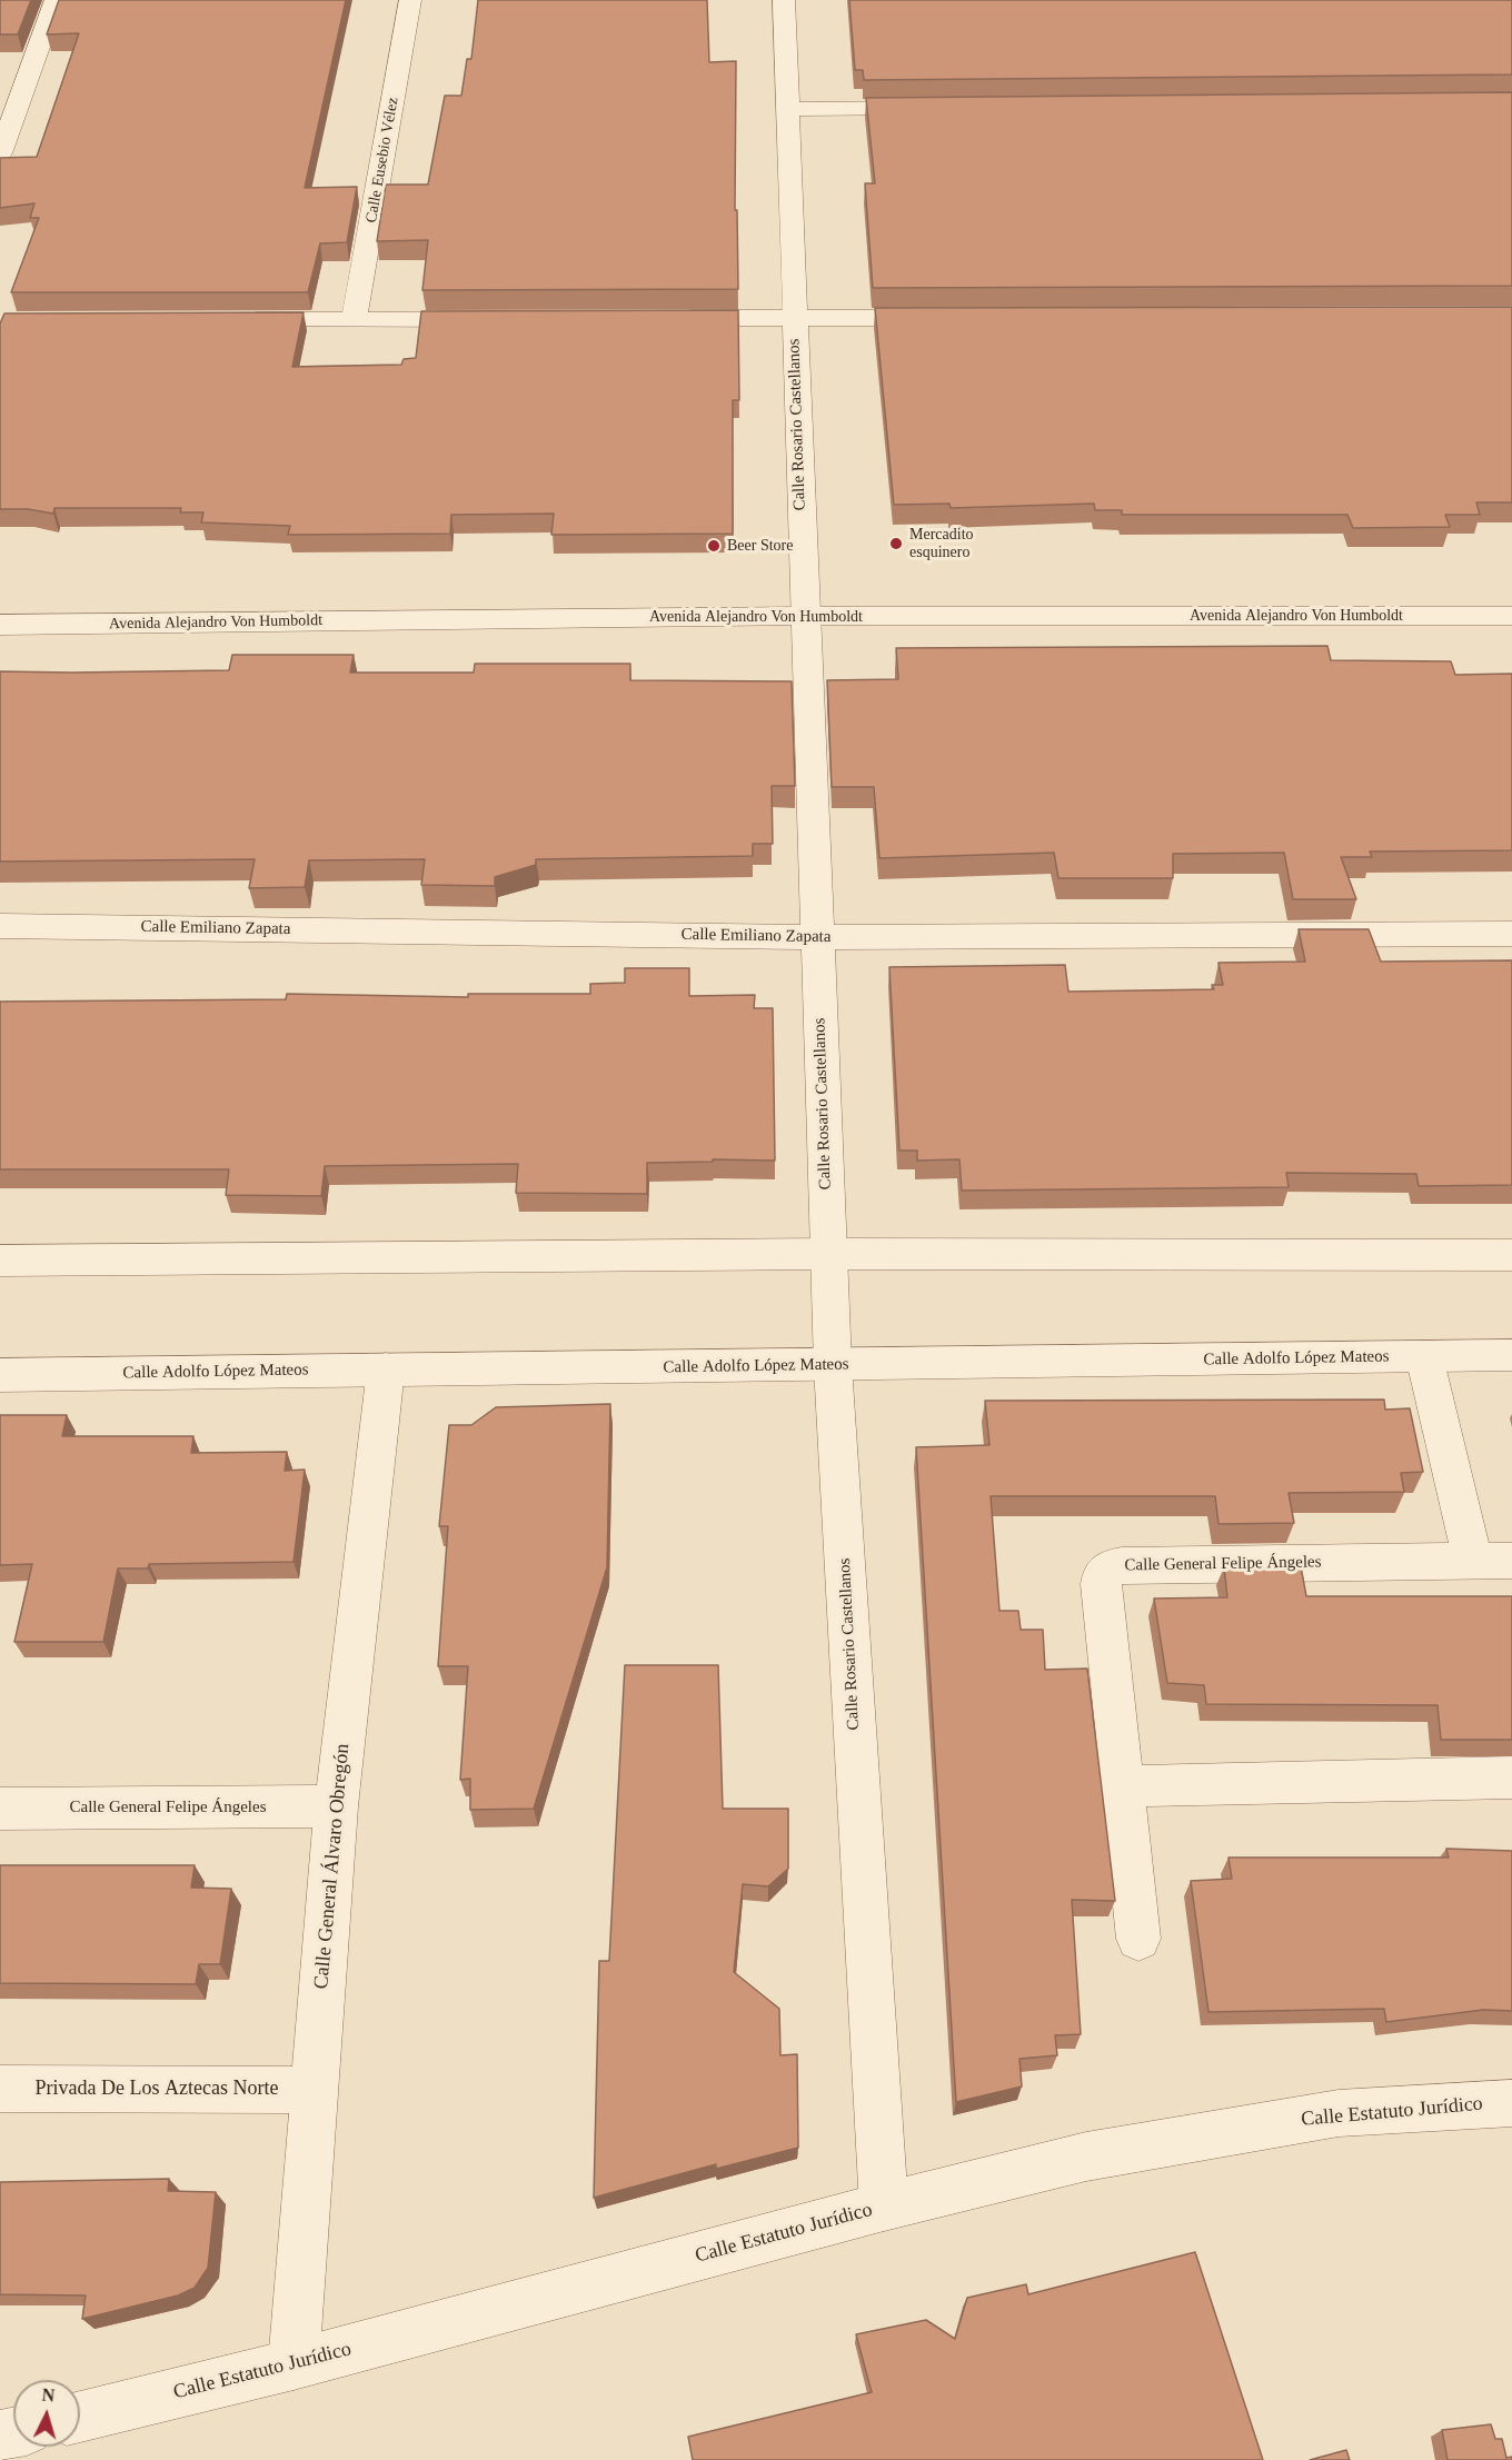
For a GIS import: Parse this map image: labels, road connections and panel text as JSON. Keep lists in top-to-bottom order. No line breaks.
{"streets":{"street":["Calle Eusebio Vélez","Calle Rosario Castellanos","Avenida Alejandro Von Humboldt","Calle Emiliano Zapata","Calle Adolfo López Mateos","Calle General Felipe Ángeles","Calle General Álvaro Obregón","Privada De Los Aztecas Norte","Calle Estatuto Jurídico"]},"crossings":[["Calle Rosario Castellanos","Avenida Alejandro Von Humboldt"],["Calle Rosario Castellanos","Calle Emiliano Zapata"],["Calle Rosario Castellanos","Calle Adolfo López Mateos"],["Calle Rosario Castellanos","Calle Estatuto Jurídico"],["Calle Adolfo López Mateos","Calle General Álvaro Obregón"],["Calle General Felipe Ángeles","Calle General Álvaro Obregón"],["Calle General Álvaro Obregón","Privada De Los Aztecas Norte"],["Calle General Álvaro Obregón","Calle Estatuto Jurídico"]],"places":["Mercadito esquinero","Beer Store"],"north":"top"}
